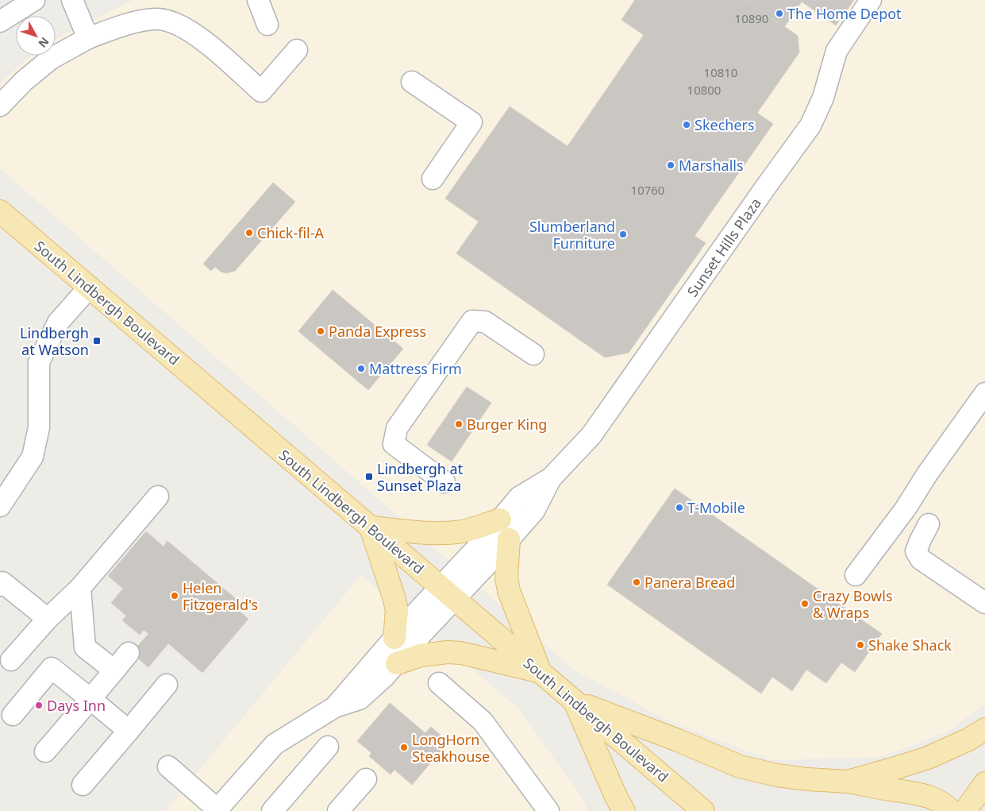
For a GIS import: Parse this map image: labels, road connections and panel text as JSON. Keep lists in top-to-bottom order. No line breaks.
{"streets":{"main road":["South Lindbergh Boulevard"],"street":["Sunset Hills Plaza"]},"crossings":[["Sunset Hills Plaza","South Lindbergh Boulevard"]],"places":{"other":["The Home Depot","Skechers","Marshalls","Chick-fil-A","Slumberland Furniture","Panda Express","Mattress Firm","Burger King","T-Mobile","Panera Bread","Helen Fitzgerald's","Crazy Bowls & Wraps","Shake Shack","Days Inn","LongHorn Steakhouse"],"transit":["Lindbergh at Watson","Lindbergh at Sunset Plaza"]},"house_numbers":["10890","10810","10800","10760"],"north":"bottom right"}
